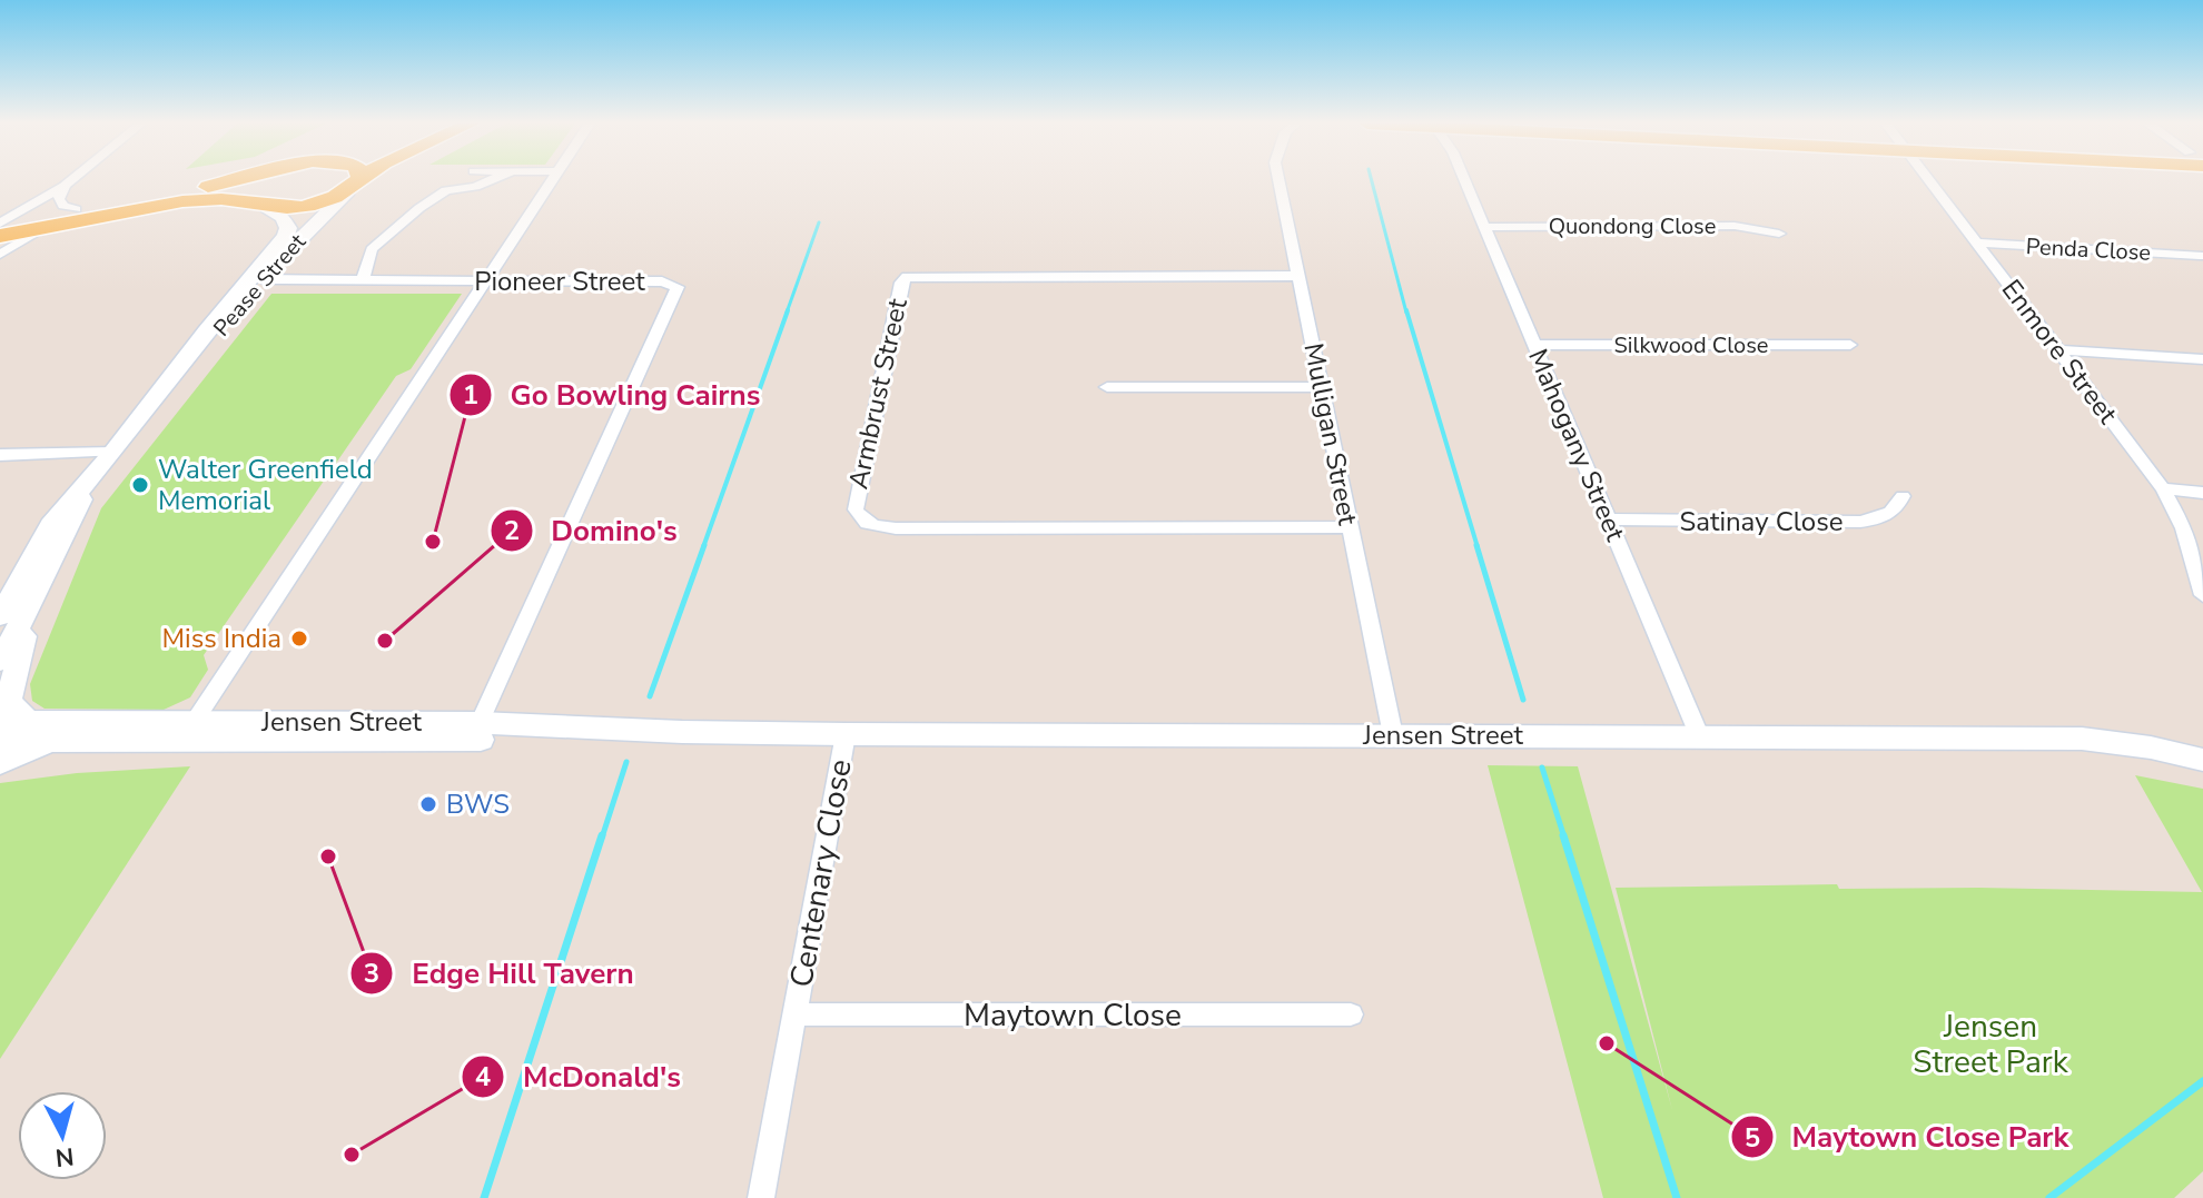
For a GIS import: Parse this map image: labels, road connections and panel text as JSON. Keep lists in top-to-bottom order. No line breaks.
{"streets":{"main road":["Pease Street"],"street":["Quondong Close","Penda Close","Pioneer Street","Silkwood Close","Enmore Street","Armbrust Street","Mulligan Street","Mahogany Street","Satinay Close","Jensen Street","Centenary Close","Maytown Close"]},"crossings":[["Quondong Close","Mahogany Street"],["Penda Close","Enmore Street"],["Pioneer Street","Pease Street"],["Pioneer Street","Jensen Street"],["Silkwood Close","Mahogany Street"],["Armbrust Street","Mulligan Street"],["Mulligan Street","Jensen Street"],["Mahogany Street","Satinay Close"],["Mahogany Street","Jensen Street"],["Jensen Street","Centenary Close"],["Centenary Close","Maytown Close"]],"parks":["Jensen Street Park"],"places":["Walter Greenfield Memorial","Go Bowling Cairns","Miss India","Domino's","BWS","Edge Hill Tavern","Maytown Close Park","McDonald's"],"north":"bottom"}
